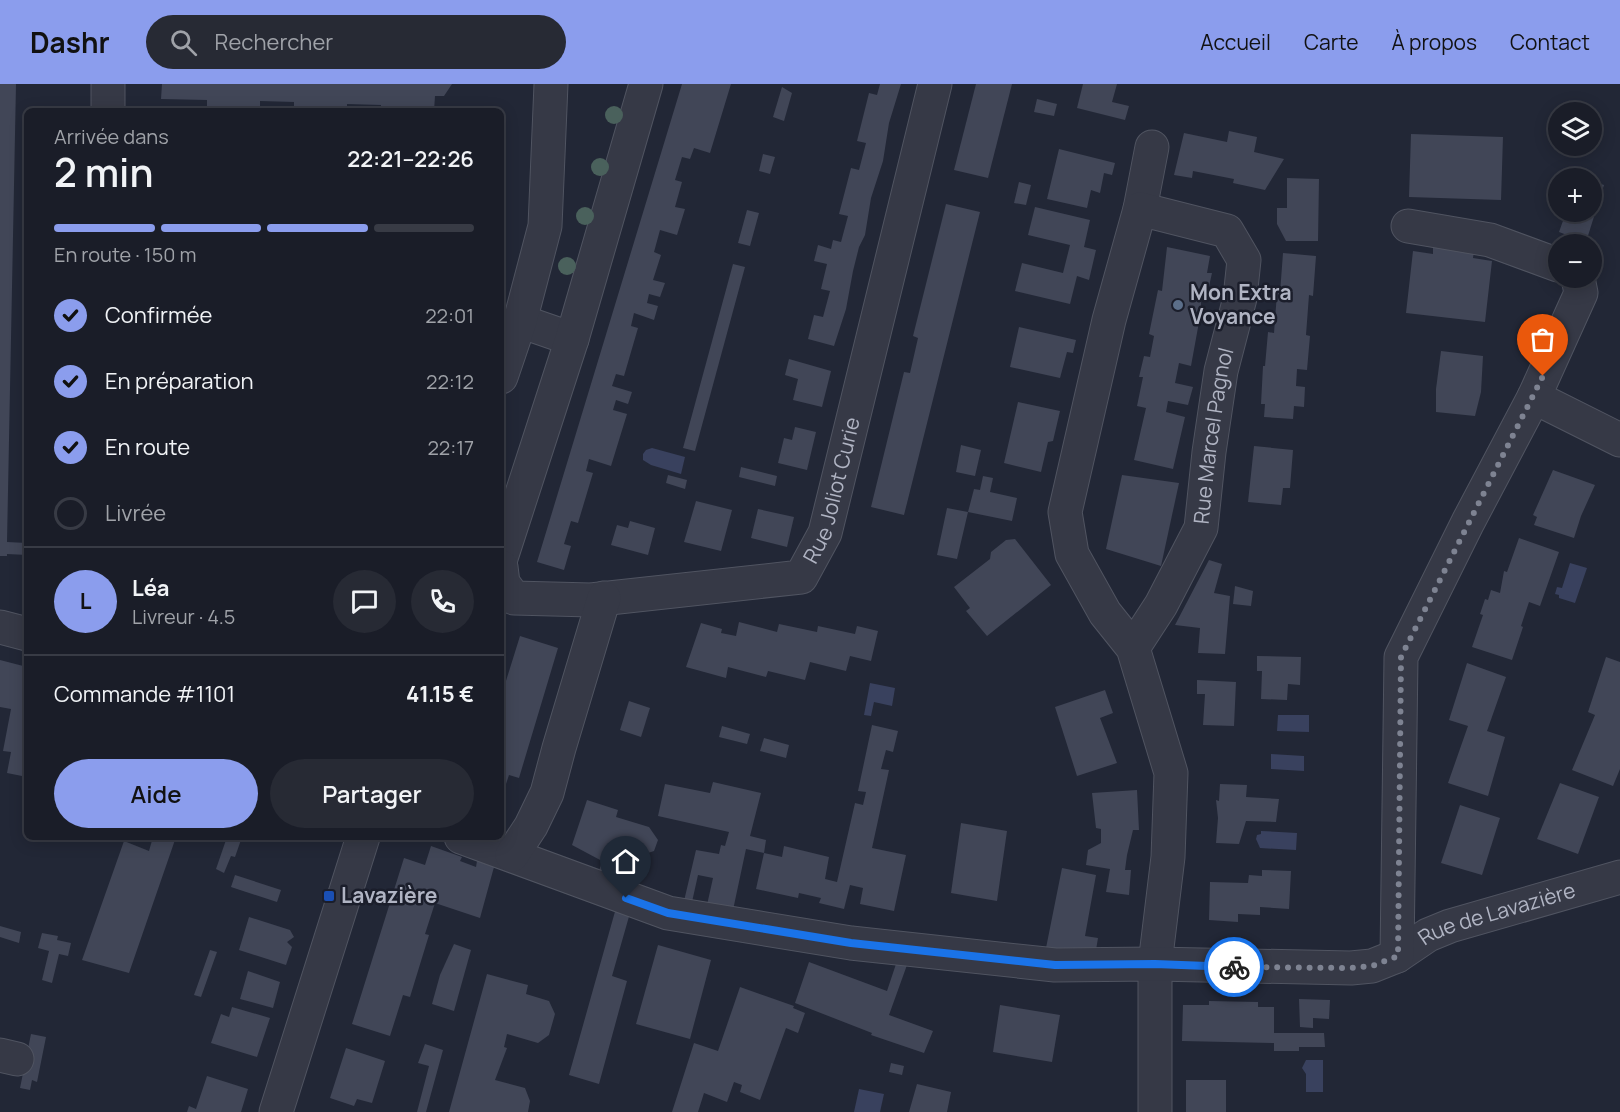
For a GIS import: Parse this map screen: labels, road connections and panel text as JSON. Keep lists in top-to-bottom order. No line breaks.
{"streets":{"street":["Rue Marcel Pagnol","Rue Joliot Curie","Rue de Lavazière"]},"places":{"other":["Mon Extra Voyance"],"transit":["Lavazière"]},"page":{"header":"Dashr","search":"Rechercher","nav":["Accueil","Carte","À propos","Contact"],"map_buttons":["+","−"],"heading":["2 min","Arrivée dans","22:21–22:26"],"panel":["Léa","Livreur · 4.5","Commande #1101","41.15 €"],"bar":"En route · 150 m","list":[["Confirmée","22:01"],["En préparation","22:12"],["En route","22:17"],"Livrée"],"round":"L","buttons":["Aide","Partager"]}}
